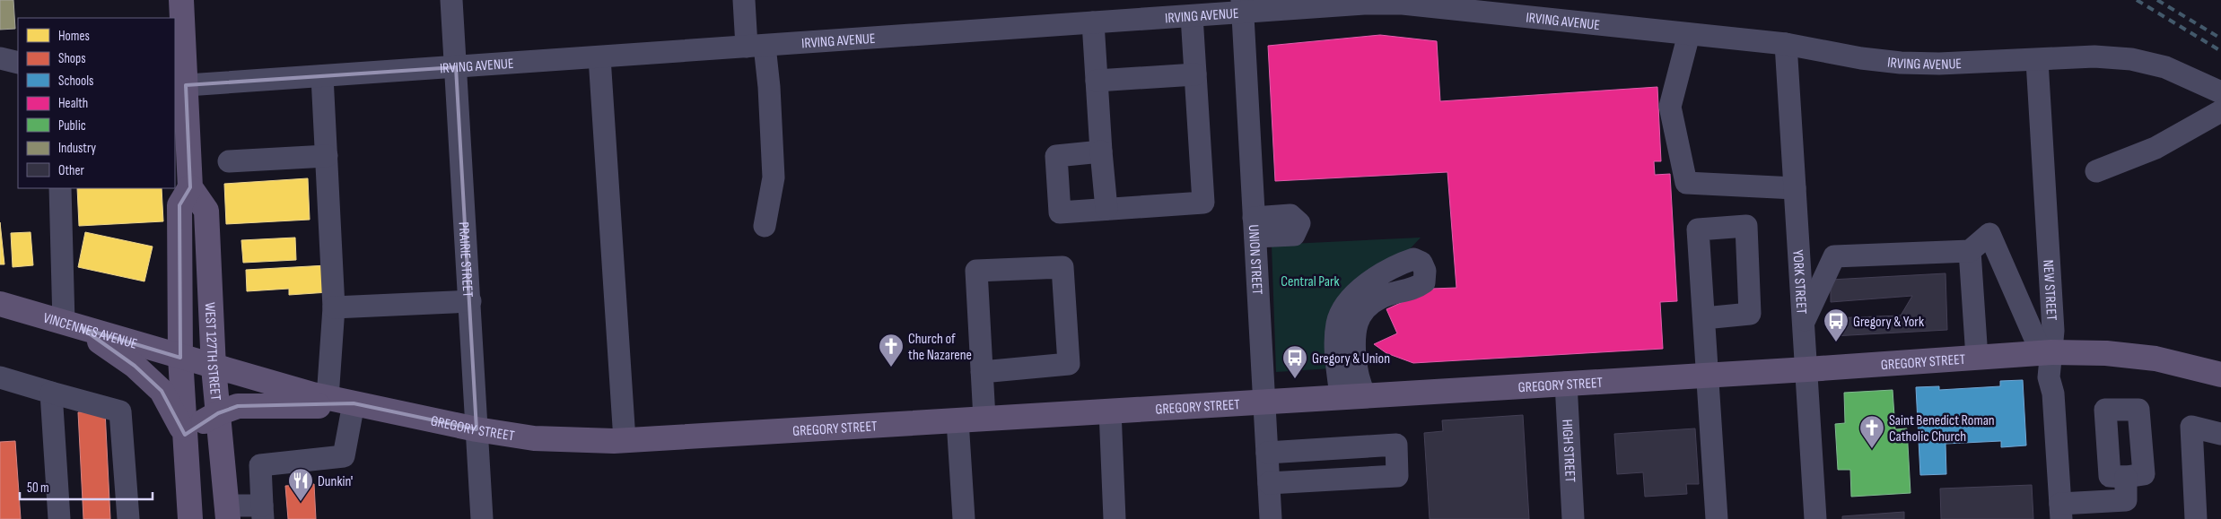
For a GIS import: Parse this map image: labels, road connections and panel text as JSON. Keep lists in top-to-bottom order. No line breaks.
{"streets":{"main road":["VINCENNES AVENUE","WEST 127TH STREET","GREGORY STREET"],"street":["IRVING AVENUE","PRAIRIE STREET","UNION STREET","YORK STREET","NEW STREET","HIGH STREET"]},"crossings":[["IRVING AVENUE","PRAIRIE STREET"],["IRVING AVENUE","UNION STREET"],["IRVING AVENUE","YORK STREET"],["IRVING AVENUE","NEW STREET"],["PRAIRIE STREET","GREGORY STREET"],["UNION STREET","GREGORY STREET"],["YORK STREET","GREGORY STREET"],["NEW STREET","GREGORY STREET"],["VINCENNES AVENUE","WEST 127TH STREET"],["VINCENNES AVENUE","GREGORY STREET"],["WEST 127TH STREET","GREGORY STREET"],["GREGORY STREET","HIGH STREET"]],"parks":["Central Park"],"places":{"bus stop":["Gregory & York","Gregory & Union"],"church":["Church of the Nazarene","Saint Benedict Roman Catholic Church"],"restaurant":["Dunkin'"]},"legend":["Homes","Shops","Schools","Health","Public","Industry","Other"],"scale_bar":"50 m"}
